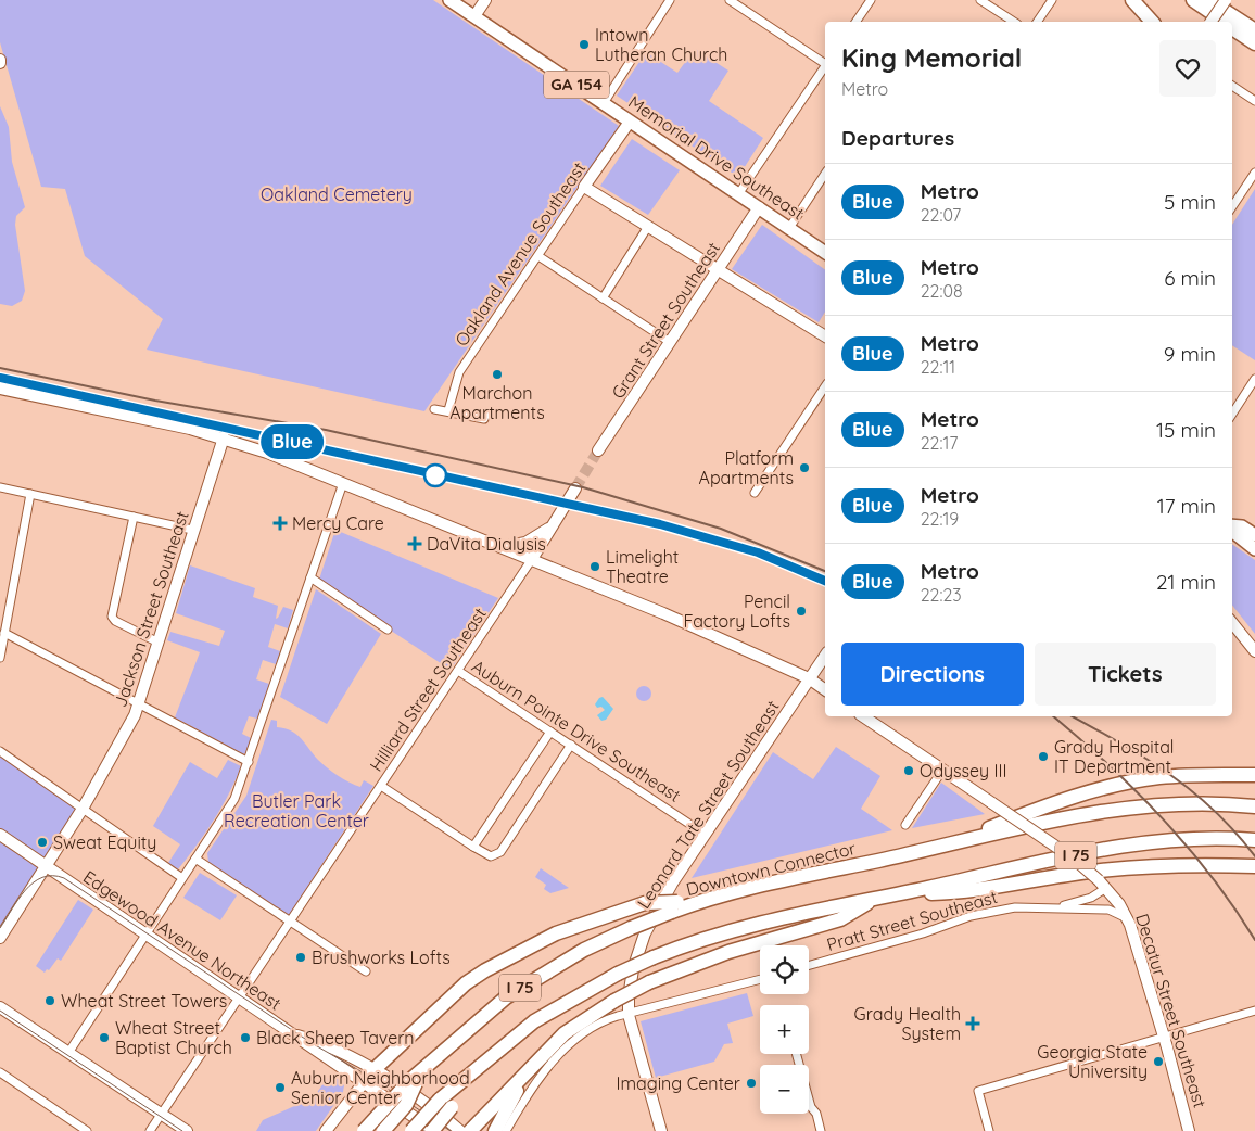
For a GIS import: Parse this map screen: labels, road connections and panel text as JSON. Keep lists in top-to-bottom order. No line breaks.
{"streets":{"highway":["I 75","Downtown Connector"],"main road":["GA 154","Memorial Drive Southeast","Oakland Avenue Southeast","Grant Street Southeast","Jackson Street Southeast","Leonard Tate Street Southeast","Edgewood Avenue Northeast","Decatur Street Southeast"],"street":["Hilliard Street Southeast","Auburn Pointe Drive Southeast","Pratt Street Southeast"]},"crossings":[["Memorial Drive Southeast","Oakland Avenue Southeast"],["Memorial Drive Southeast","Grant Street Southeast"],["Jackson Street Southeast","Edgewood Avenue Northeast"],["Hilliard Street Southeast","Auburn Pointe Drive Southeast"],["Hilliard Street Southeast","Edgewood Avenue Northeast"],["Auburn Pointe Drive Southeast","Leonard Tate Street Southeast"],["Pratt Street Southeast","Decatur Street Southeast"]],"parks":["Oakland Cemetery","Butler Park Recreation Center"],"places":{"other":["Intown Lutheran Church","Marchon Apartments","Platform Apartments","Limelight Theatre","Pencil Factory Lofts","Grady Hospital IT Department","Odyssey III","Sweat Equity","Brushworks Lofts","Wheat Street Towers","Wheat Street Baptist Church","Black Sheep Tavern","Georgia State University","Imaging Center","Auburn Neighborhood Senior Center"],"health":["Mercy Care","DaVita Dialysis","Grady Health System"]},"lines":["metro line Blue"],"page":{"on_map":"Blue","heading":[["King Memorial","Metro"],"Departures"],"list":[{"mark":"Blue","name":"Metro","note":"22:07","value":"5 min"},{"mark":"Blue","name":"Metro","note":"22:08","value":"6 min"},{"mark":"Blue","name":"Metro","note":"22:11","value":"9 min"},{"mark":"Blue","name":"Metro","note":"22:17","value":"15 min"},{"mark":"Blue","name":"Metro","note":"22:19","value":"17 min"},{"mark":"Blue","name":"Metro","note":"22:23","value":"21 min"}],"buttons":["Directions","Tickets"],"map_buttons":["+","−"]}}
